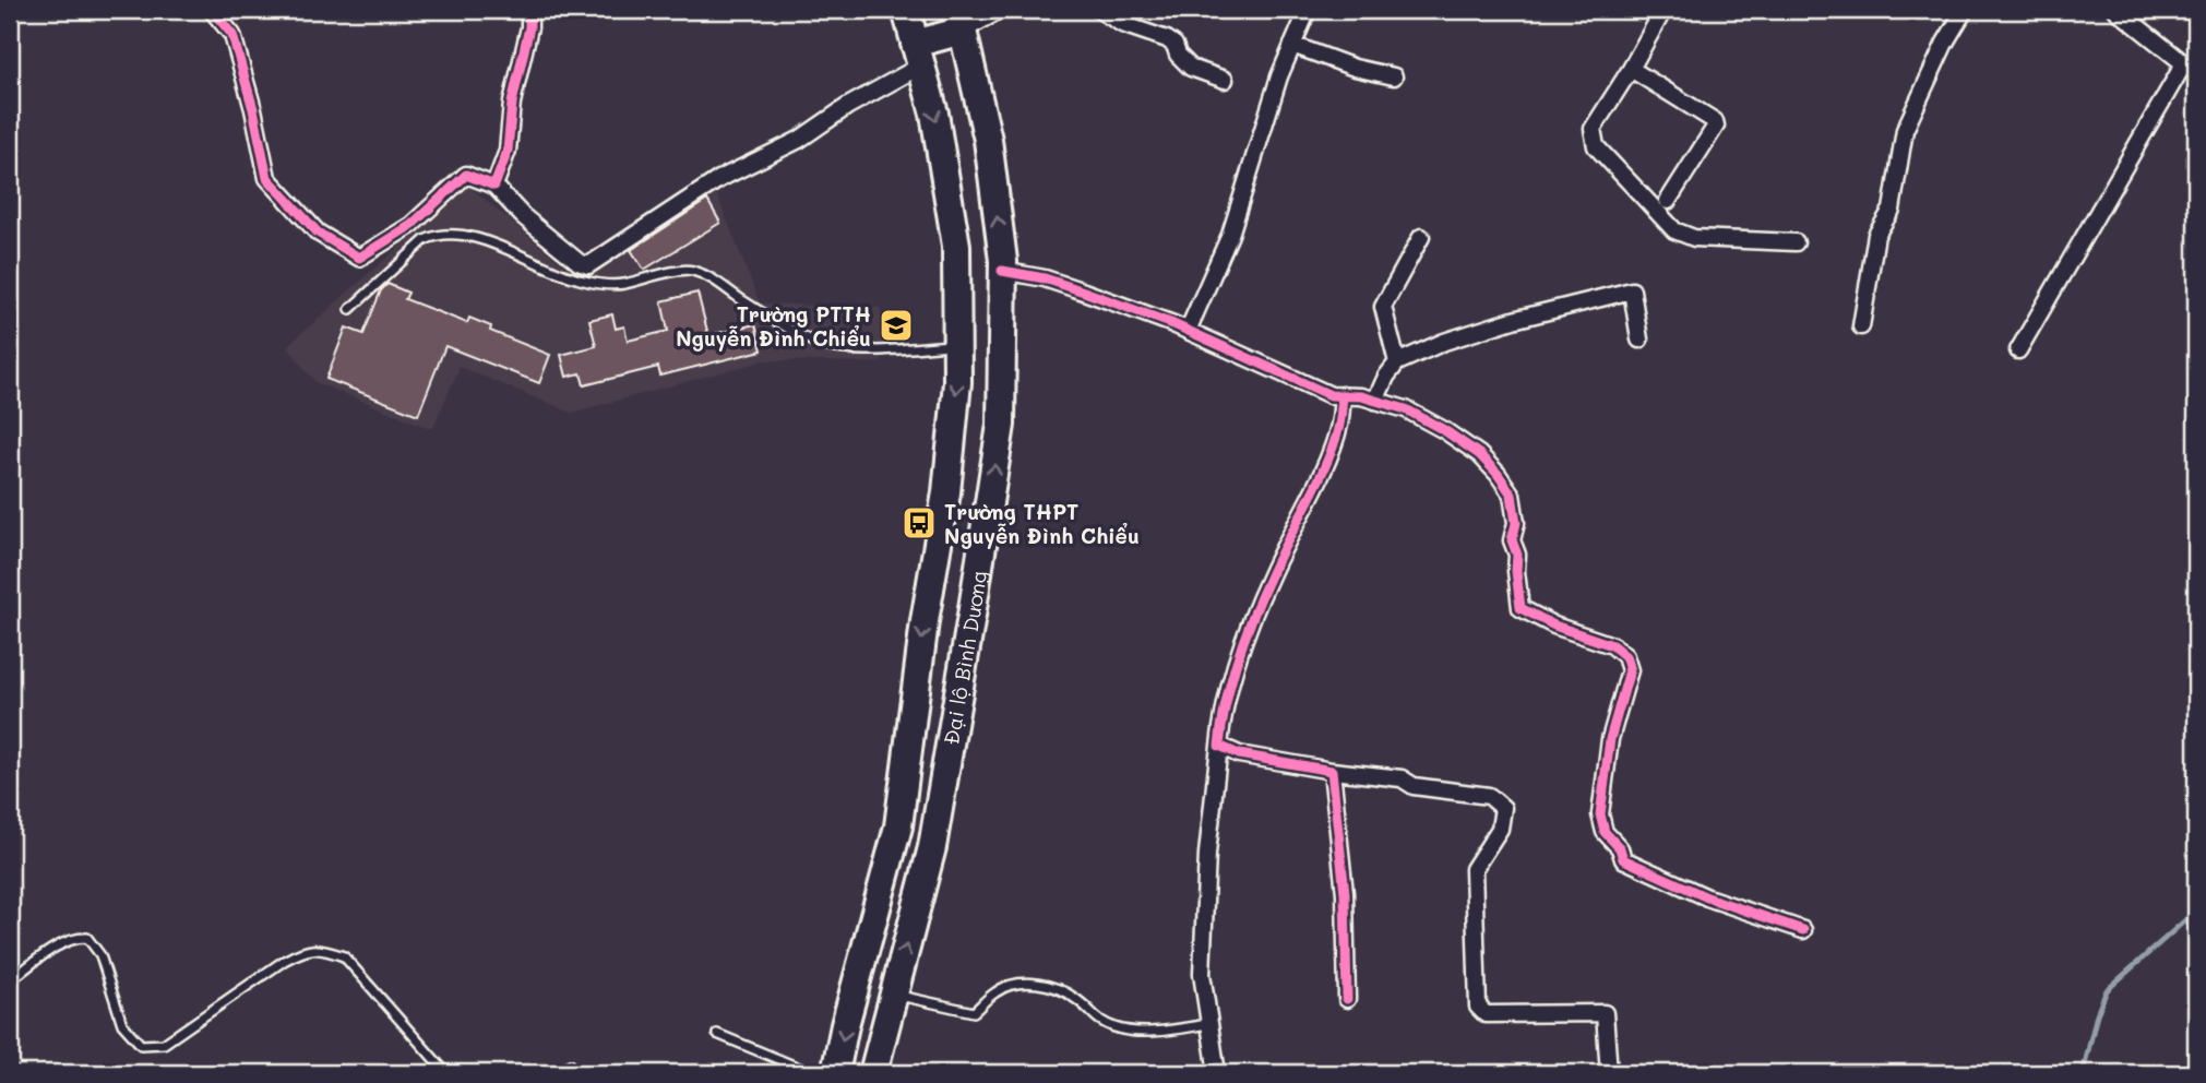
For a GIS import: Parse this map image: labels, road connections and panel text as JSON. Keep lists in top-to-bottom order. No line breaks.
{"streets":{"highway":["Đại lộ Bình Dương"]},"places":{"school or university":["Trường PTTH Nguyễn Đình Chiểu"],"bus stop":["Trường THPT Nguyễn Đình Chiểu"]}}
